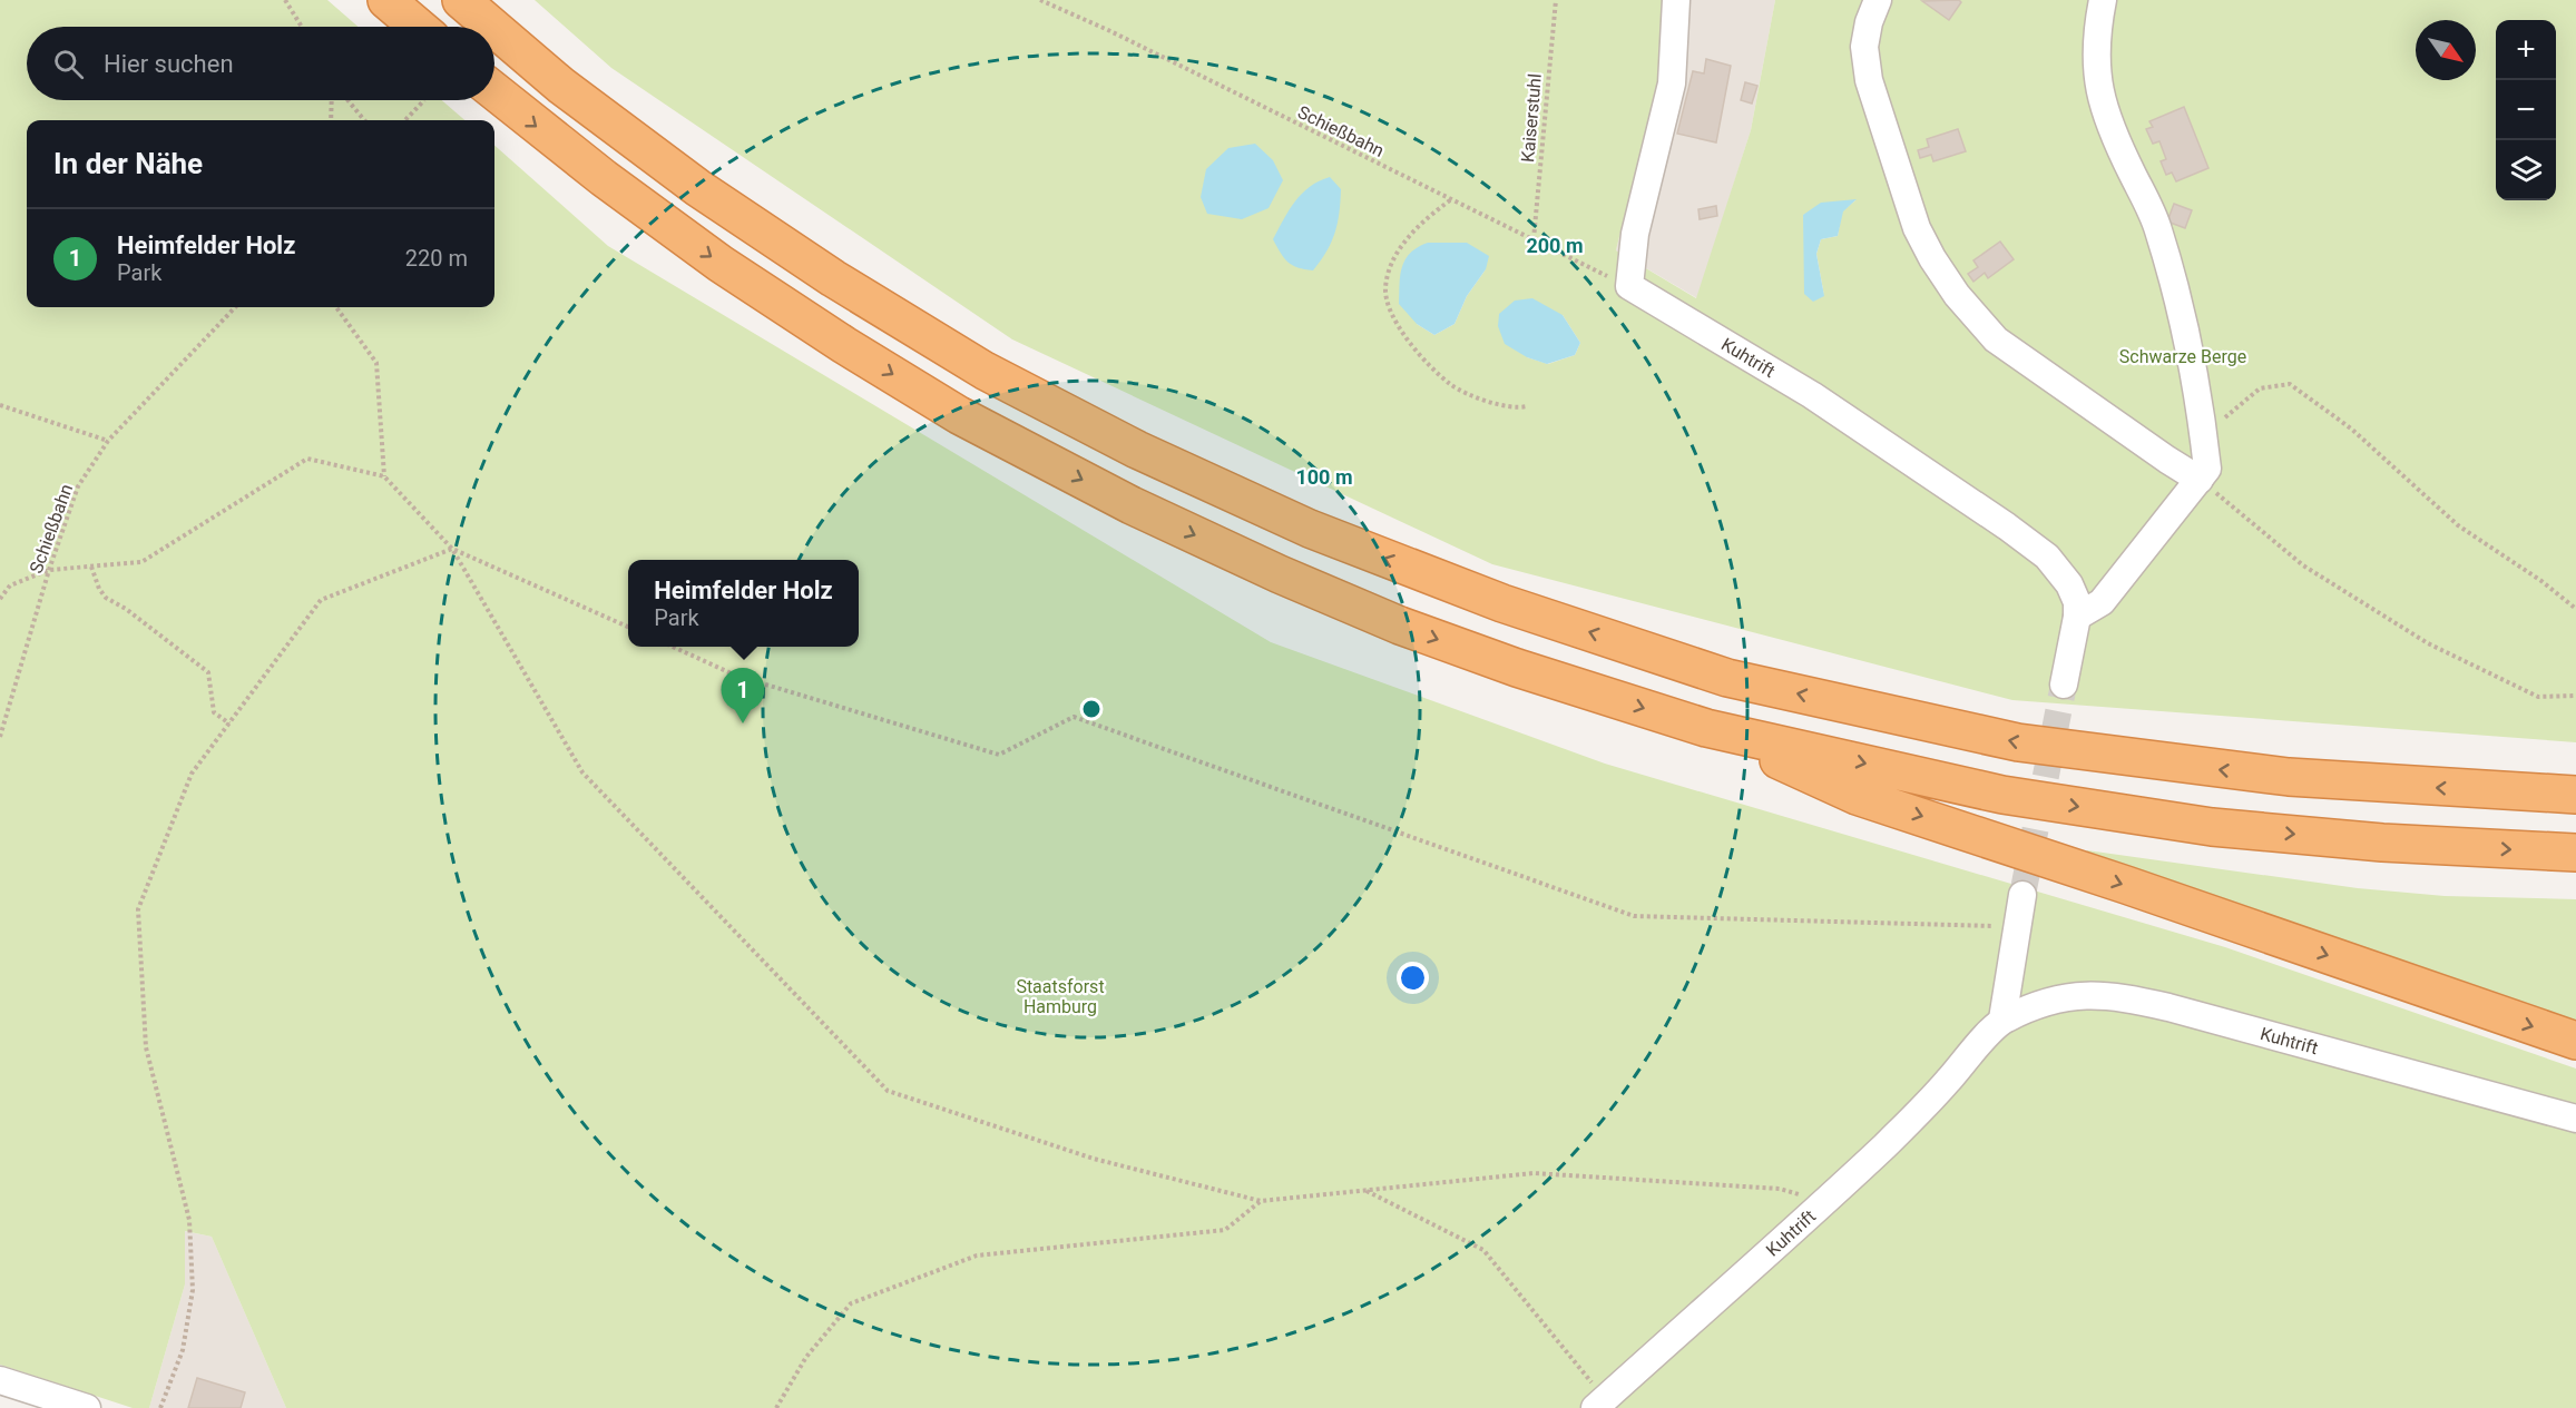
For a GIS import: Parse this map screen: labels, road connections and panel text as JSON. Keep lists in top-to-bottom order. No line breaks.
{"streets":{"street":["Kuhtrift"],"path":["Kaiserstuhl","Schießbahn"]},"crossings":[["Kaiserstuhl","Schießbahn"],["Schießbahn","Kuhtrift"]],"parks":["Schwarze Berge","Staatsforst Hamburg"],"north":"bottom right","page":{"map_buttons":["+","−"],"search":"Hier suchen","heading":"In der Nähe","list":[{"mark":"1","name":"Heimfelder Holz","note":"Park","value":"220 m"}],"popup":["Heimfelder Holz","Park"],"pins":"1"},"rings":["200 m","100 m"]}
